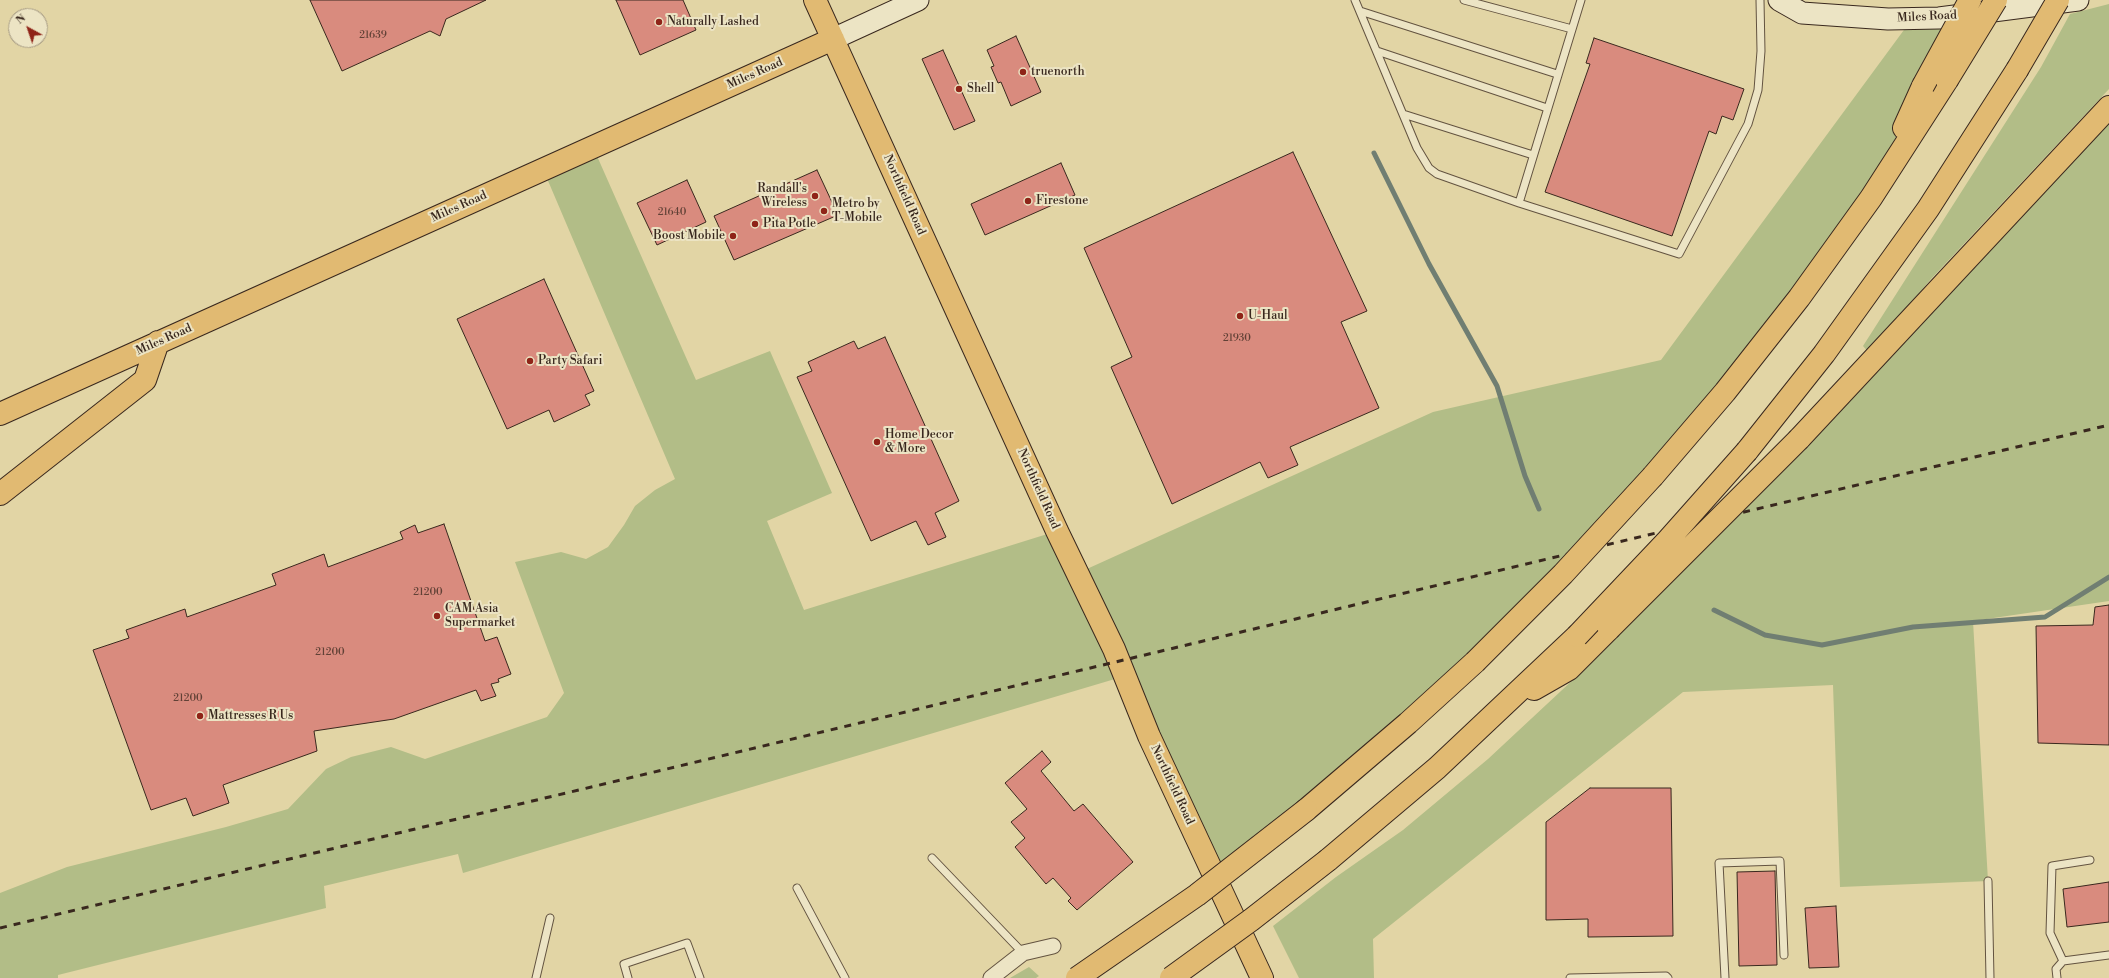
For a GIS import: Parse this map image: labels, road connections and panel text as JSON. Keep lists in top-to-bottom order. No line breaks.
{"streets":{"main road":["Miles Road","Northfield Road"]},"crossings":[["Miles Road","Northfield Road"]],"places":["Naturally Lashed","truenorth","Shell","Randall's Wireless","Firestone","Metro by T-Mobile","Pita Potle","Boost Mobile","U-Haul","Party Safari","Home Decor & More","CAM Asia Supermarket","Mattresses R Us"],"house_numbers":["21639","21640","21930","21200","21200","21200"],"north":"top left"}
